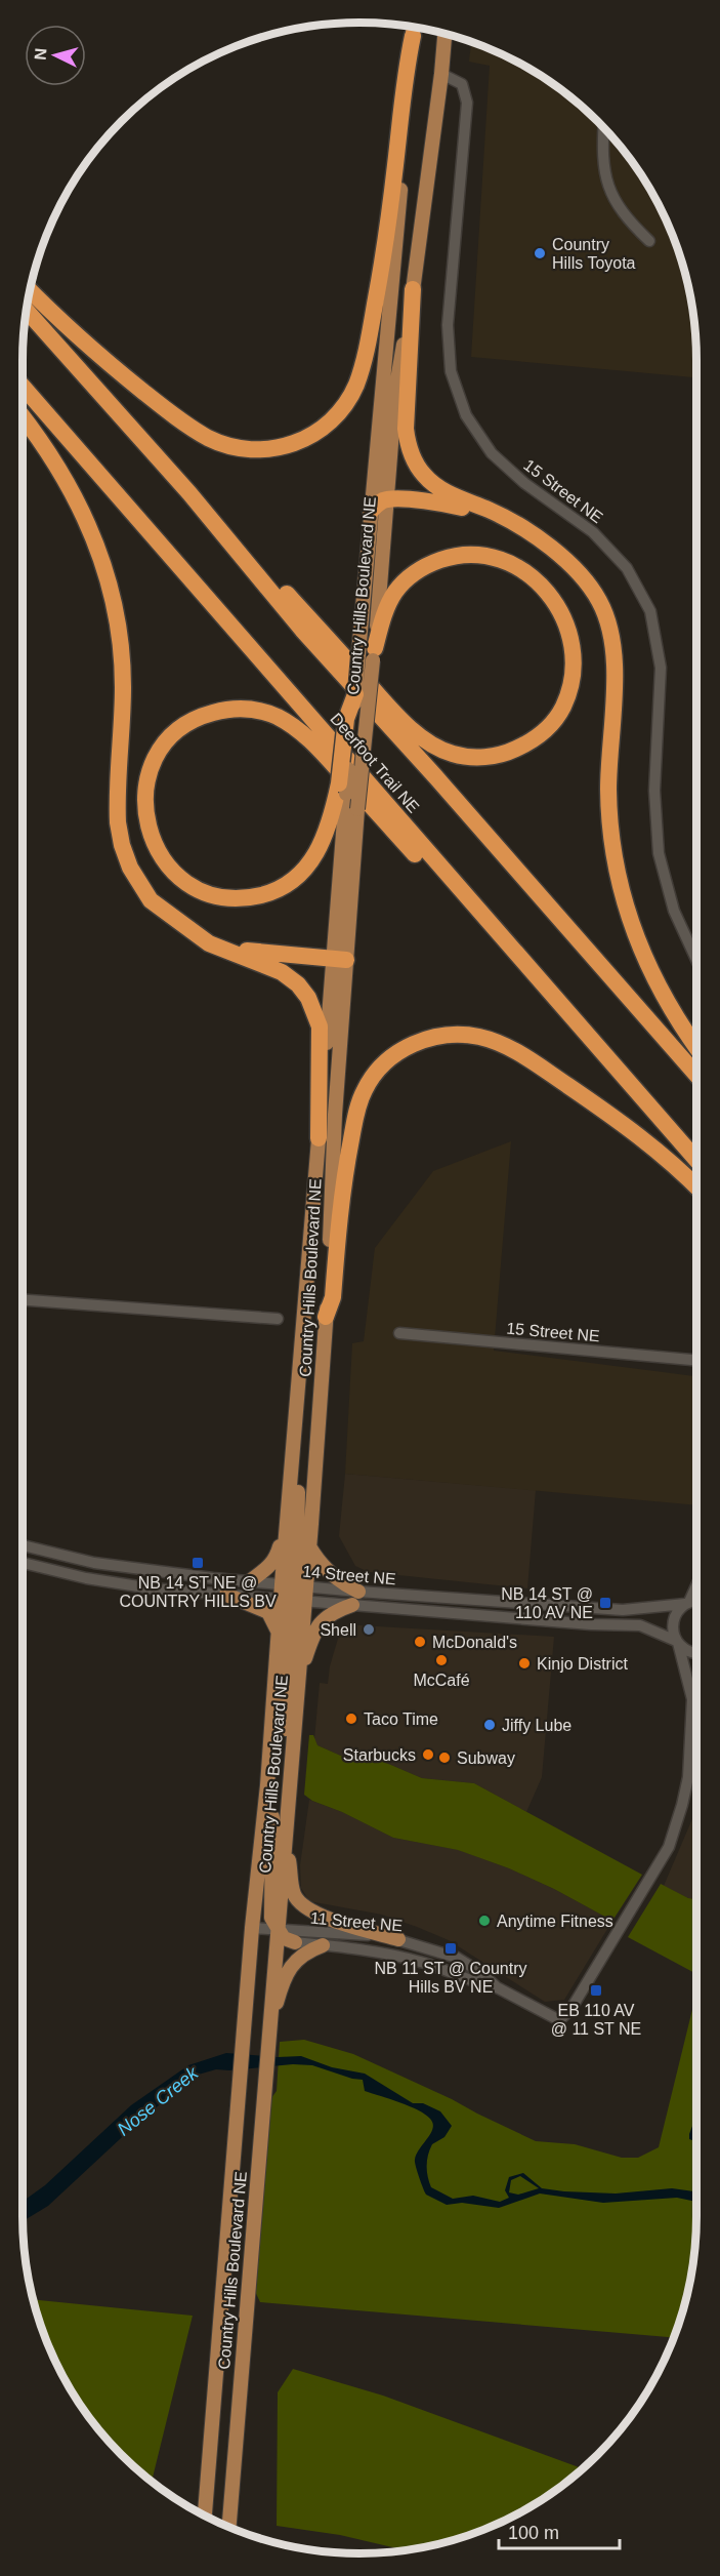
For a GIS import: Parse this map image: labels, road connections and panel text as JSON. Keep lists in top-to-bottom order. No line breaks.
{"streets":{"highway":["Deerfoot Trail NE"],"main road":["Country Hills Boulevard NE"],"street":["15 Street NE","14 Street NE","11 Street NE"]},"crossings":[["15 Street NE","Country Hills Boulevard NE"],["Country Hills Boulevard NE","14 Street NE"],["Country Hills Boulevard NE","11 Street NE"]],"water":["Nose Creek"],"places":{"other":["Country Hills Toyota","Shell","McDonald's","McCafé","Kinjo District","Taco Time","Jiffy Lube","Starbucks","Subway","Anytime Fitness"],"transit":["NB 14 ST NE @ COUNTRY HILLS BV","NB 14 ST @ 110 AV NE","NB 11 ST @ Country Hills BV NE","EB 110 AV @ 11 ST NE"]},"scale_bar":"100 m","north":"left"}
